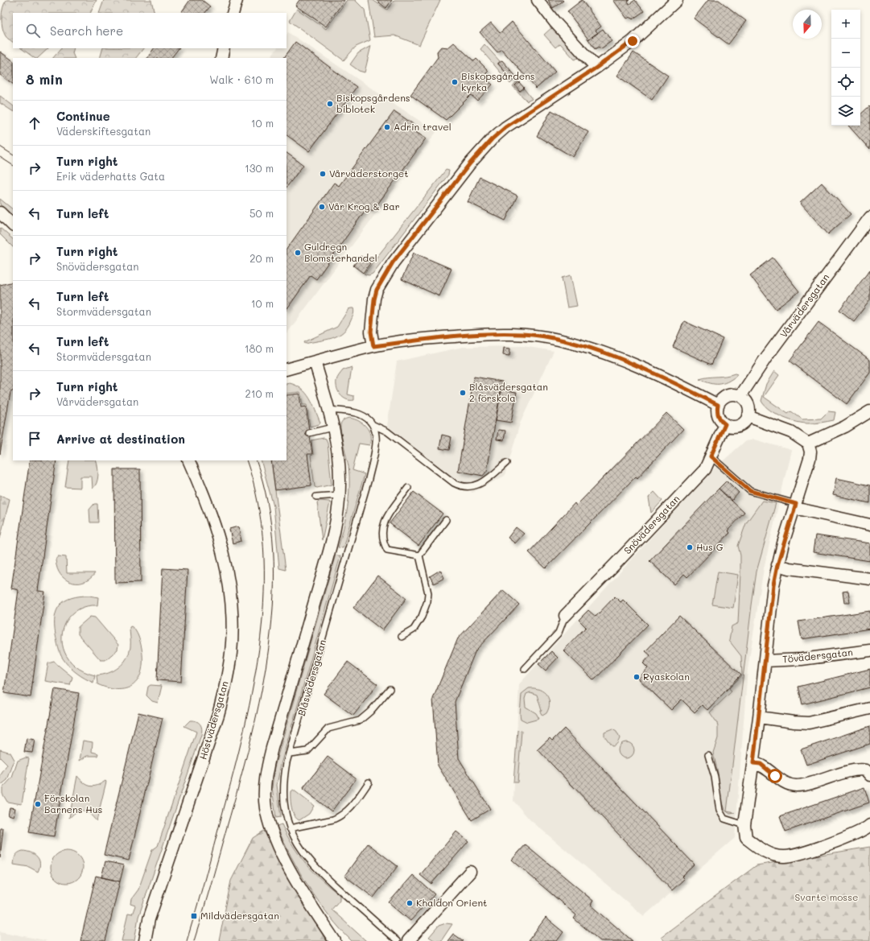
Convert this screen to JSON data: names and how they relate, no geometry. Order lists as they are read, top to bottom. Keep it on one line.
{"streets":{"street":["Vårvädersgatan","Snövädersgatan","Tövädersgatan","Blåsvädersgatan","Höstvädersgatan"]},"crossings":[["Vårvädersgatan","Snövädersgatan"]],"parks":["Svarte mosse"],"places":{"other":["Biskopsgårdens kyrka","Biskopsgårdens biblotek","Adrin travel","Vårväderstorget","Vår Krog & Bar","Guldregn Blomsterhandel","Blåsvädersgatan 2 förskola","Hus G","Ryaskolan","Förskolan Barnens Hus","Khaldon Orient"],"transit":["Mildvädersgatan"]},"north":"bottom","page":{"map_buttons":["+","−"],"search":"Search here","heading":["8 min","Walk · 610 m"],"list":[["Continue","Väderskiftesgatan","10 m"],["Turn right","Erik väderhatts Gata","130 m"],["Turn left","50 m"],["Turn right","Snövädersgatan","20 m"],["Turn left","Stormvädersgatan","10 m"],["Turn left","Stormvädersgatan","180 m"],["Turn right","Vårvädersgatan","210 m"],"Arrive at destination"]}}
